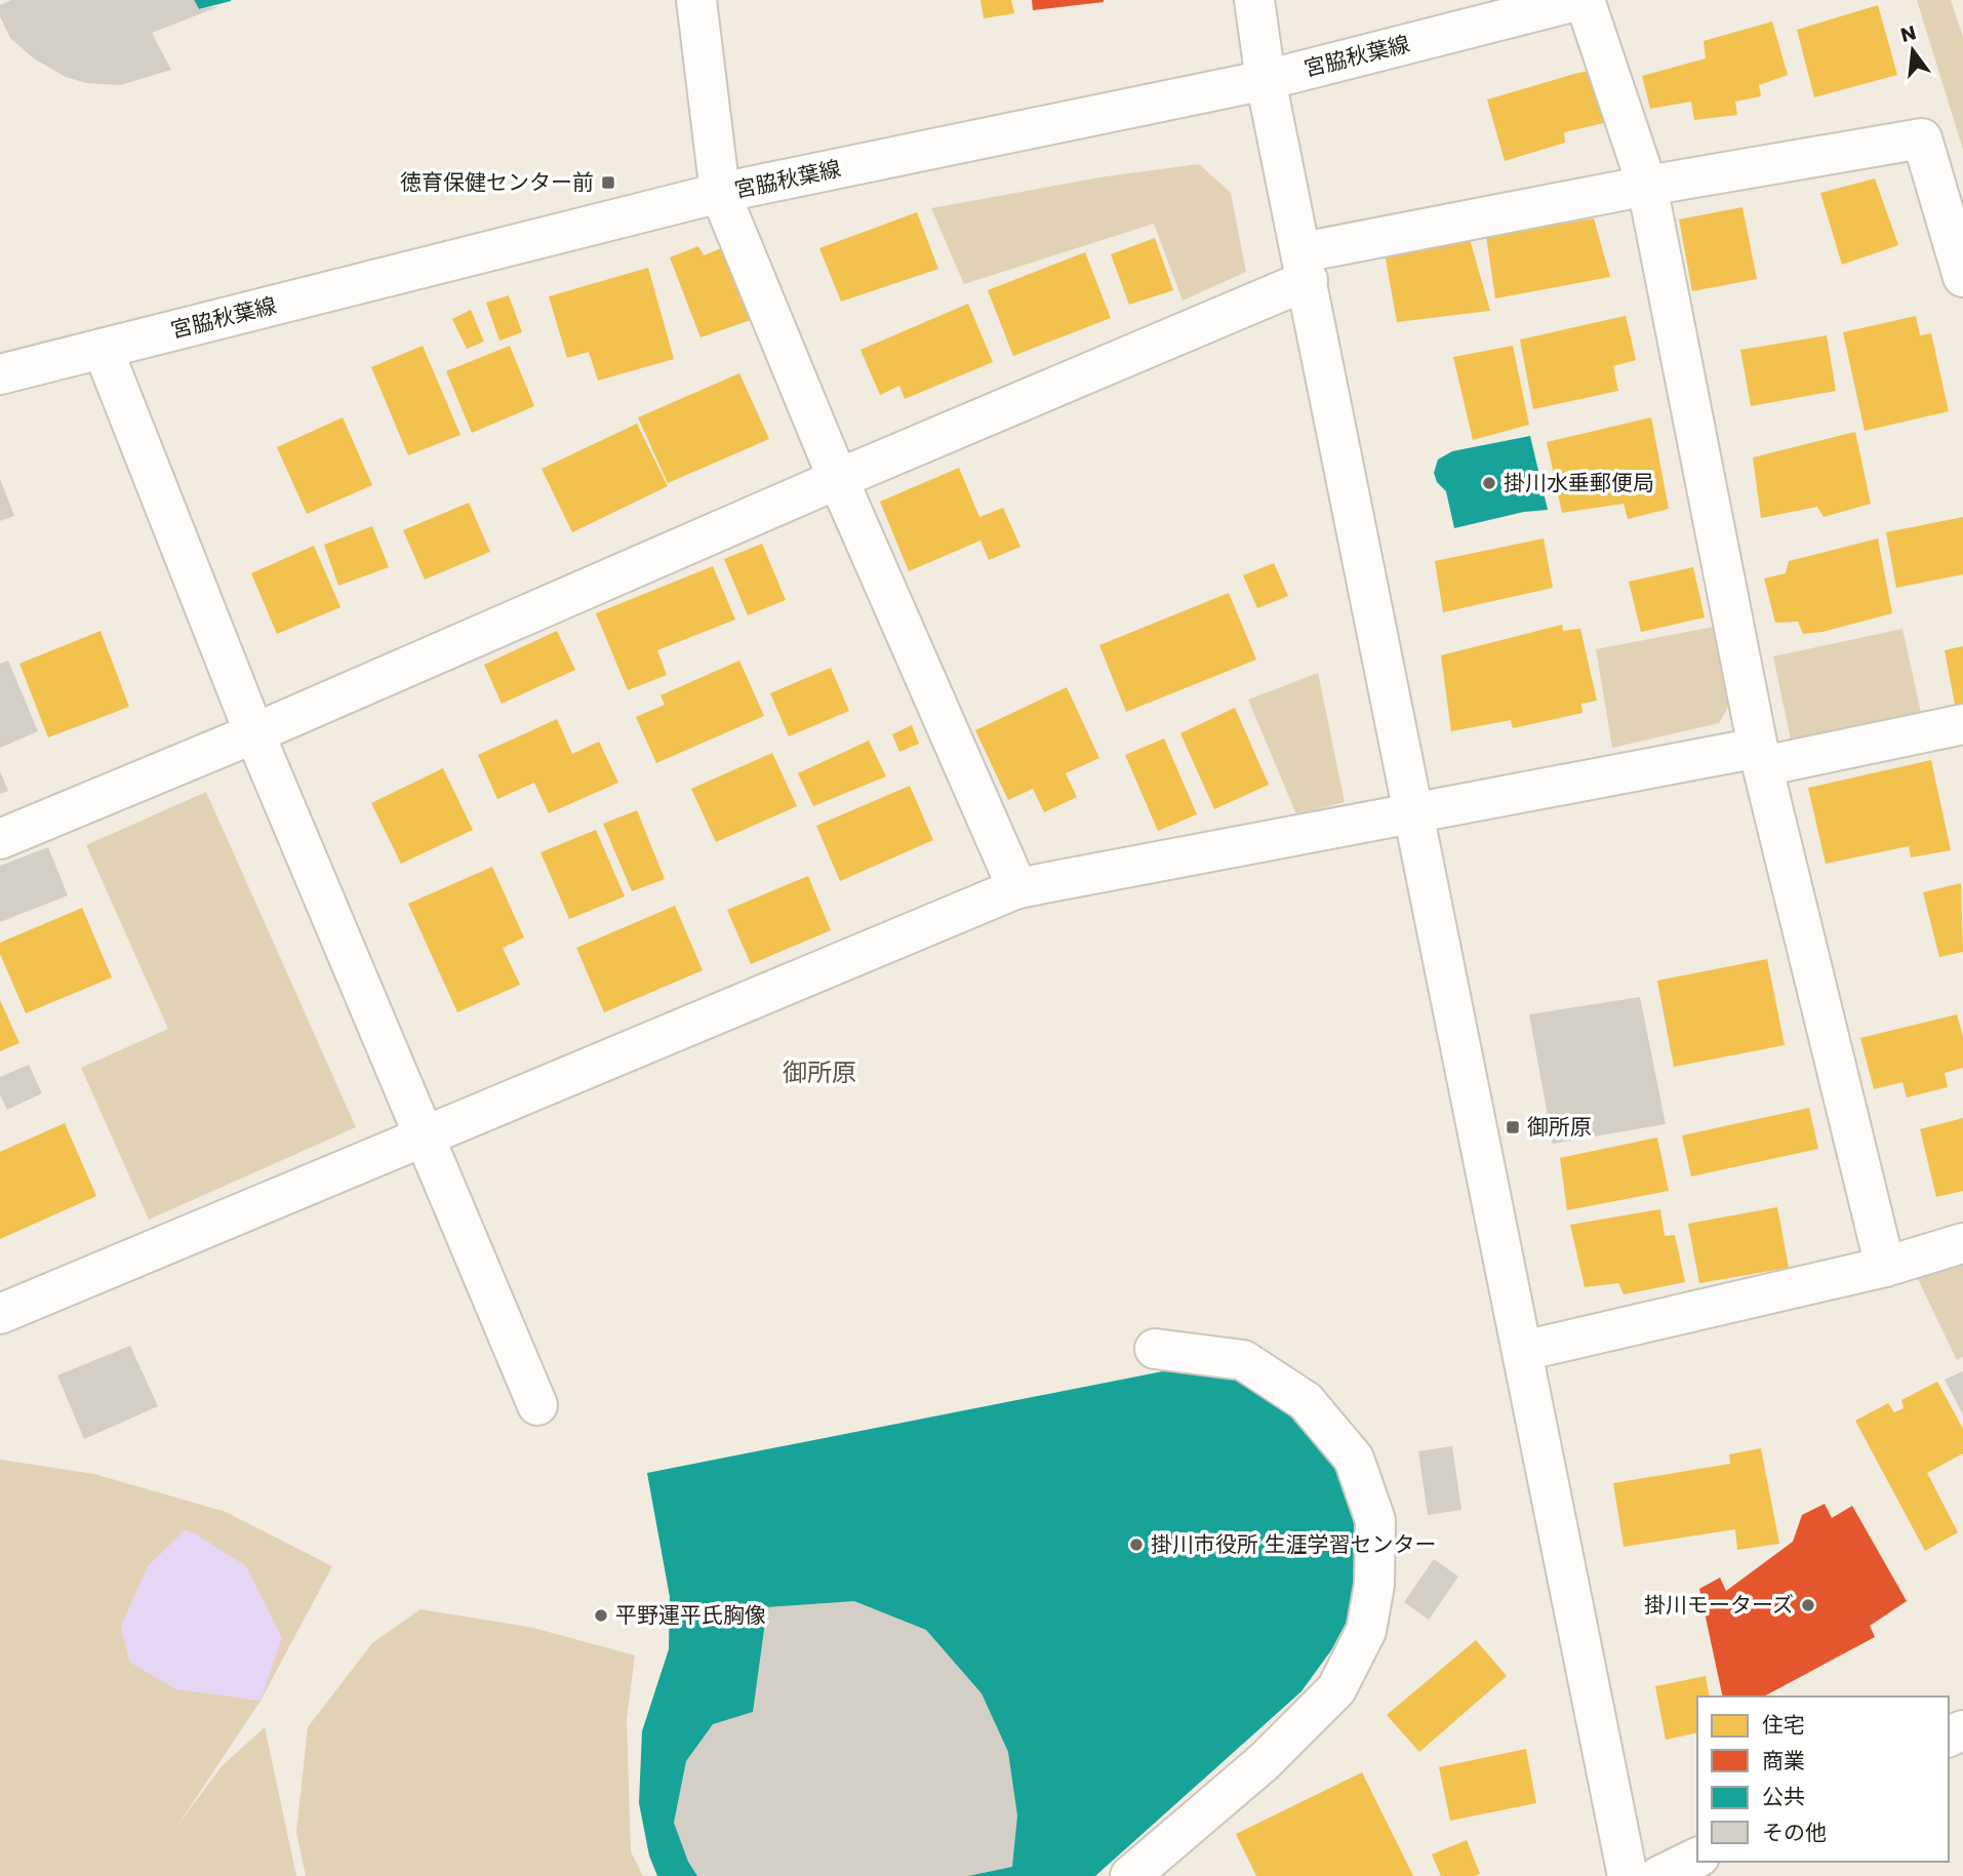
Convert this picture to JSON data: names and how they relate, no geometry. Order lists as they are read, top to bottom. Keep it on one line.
{"streets":{"street":["宮脇秋葉線"]},"districts":["御所原"],"places":{"transit":["徳育保健センター前","御所原"],"other":["掛川水垂郵便局","掛川市役所 生涯学習センター","掛川モーターズ","平野運平氏胸像"]},"legend":["住宅","商業","公共","その他"],"north":"top"}
